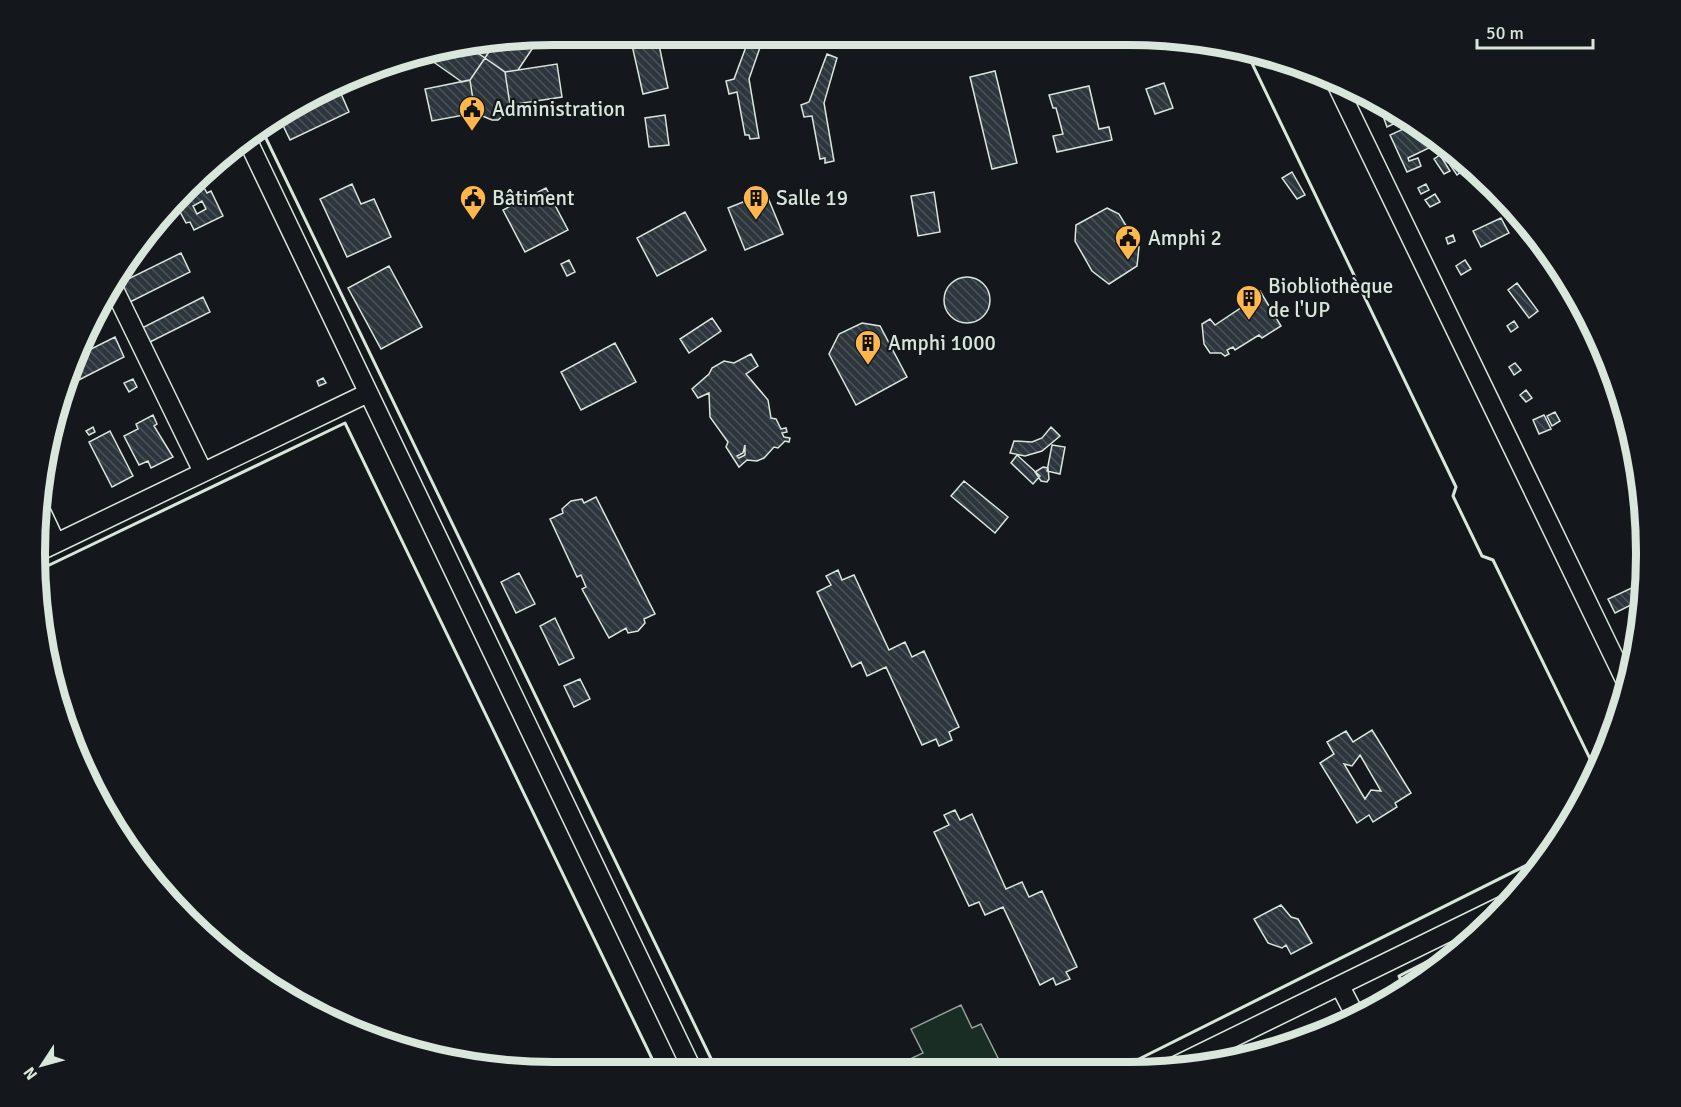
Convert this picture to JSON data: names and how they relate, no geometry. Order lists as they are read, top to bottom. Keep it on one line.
{"places":{"public building":["Administration","Bâtiment","Amphi 2"],"building":["Salle 19","Biobliothèque de l'UP","Amphi 1000"]},"scale_bar":"50 m","north":"bottom left"}
